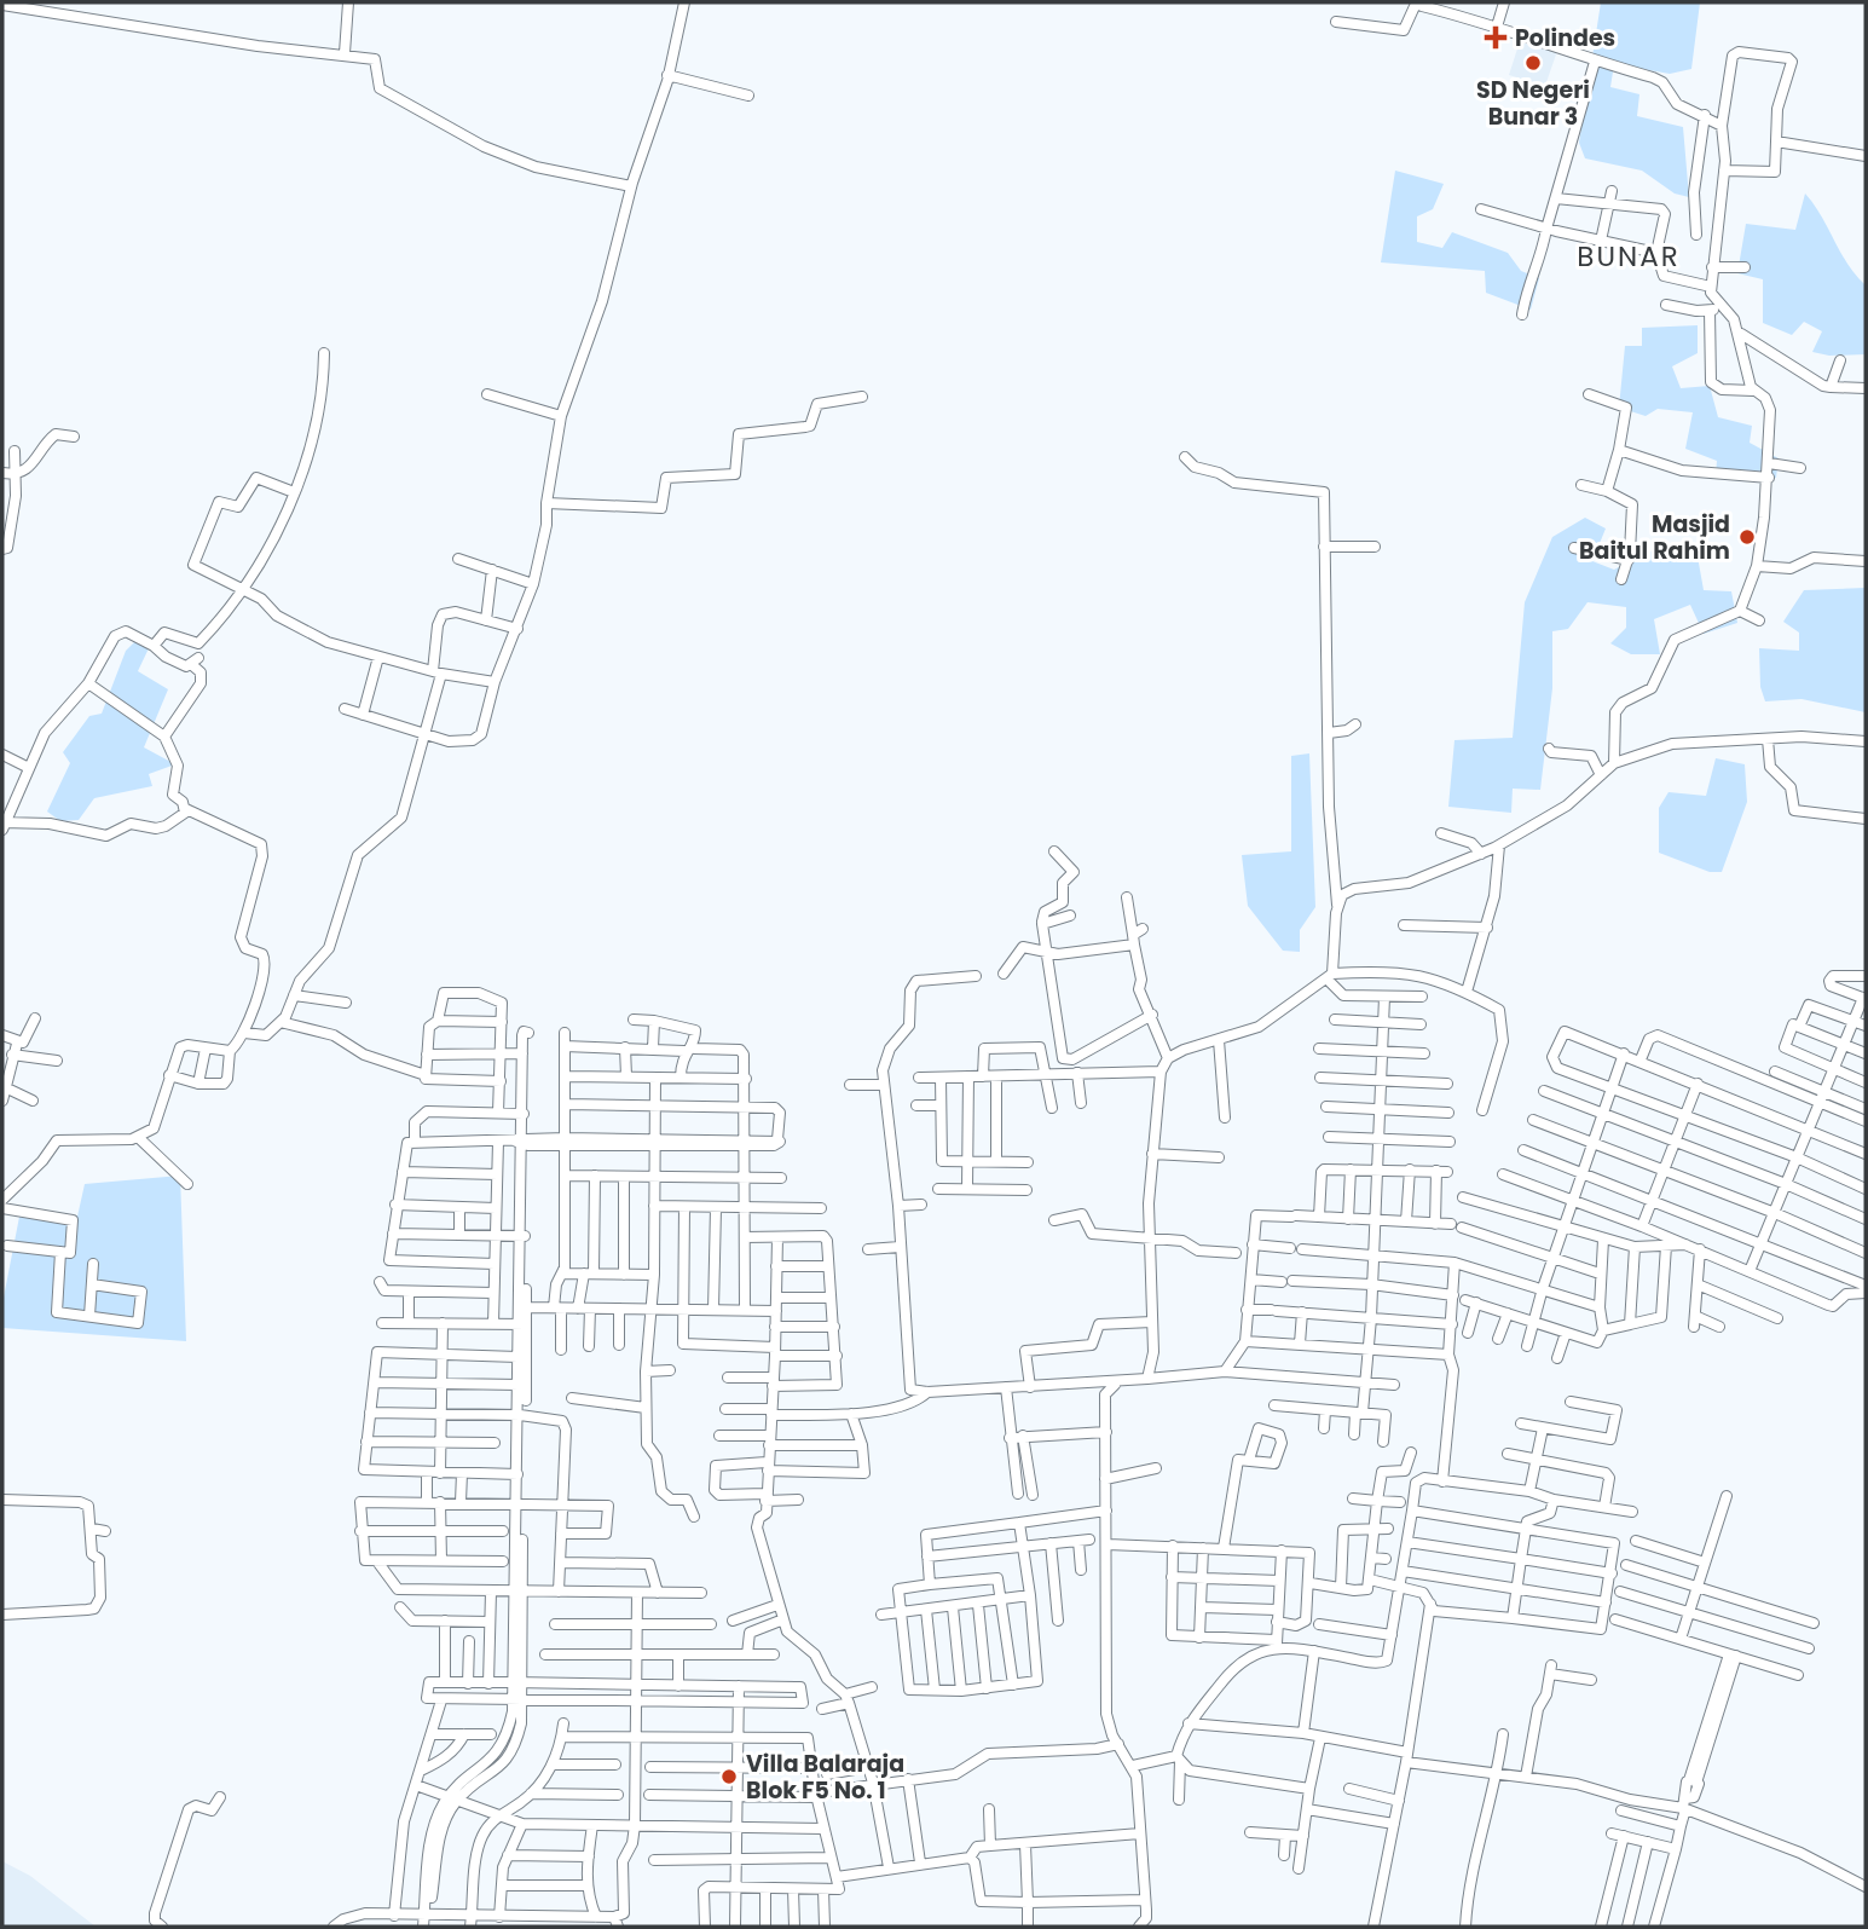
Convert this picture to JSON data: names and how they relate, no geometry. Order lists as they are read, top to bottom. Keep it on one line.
{"districts":["BUNAR"],"places":{"health":["Polindes"],"other":["SD Negeri Bunar 3","Masjid Baitul Rahim","Villa Balaraja Blok F5 No. 1"]}}
